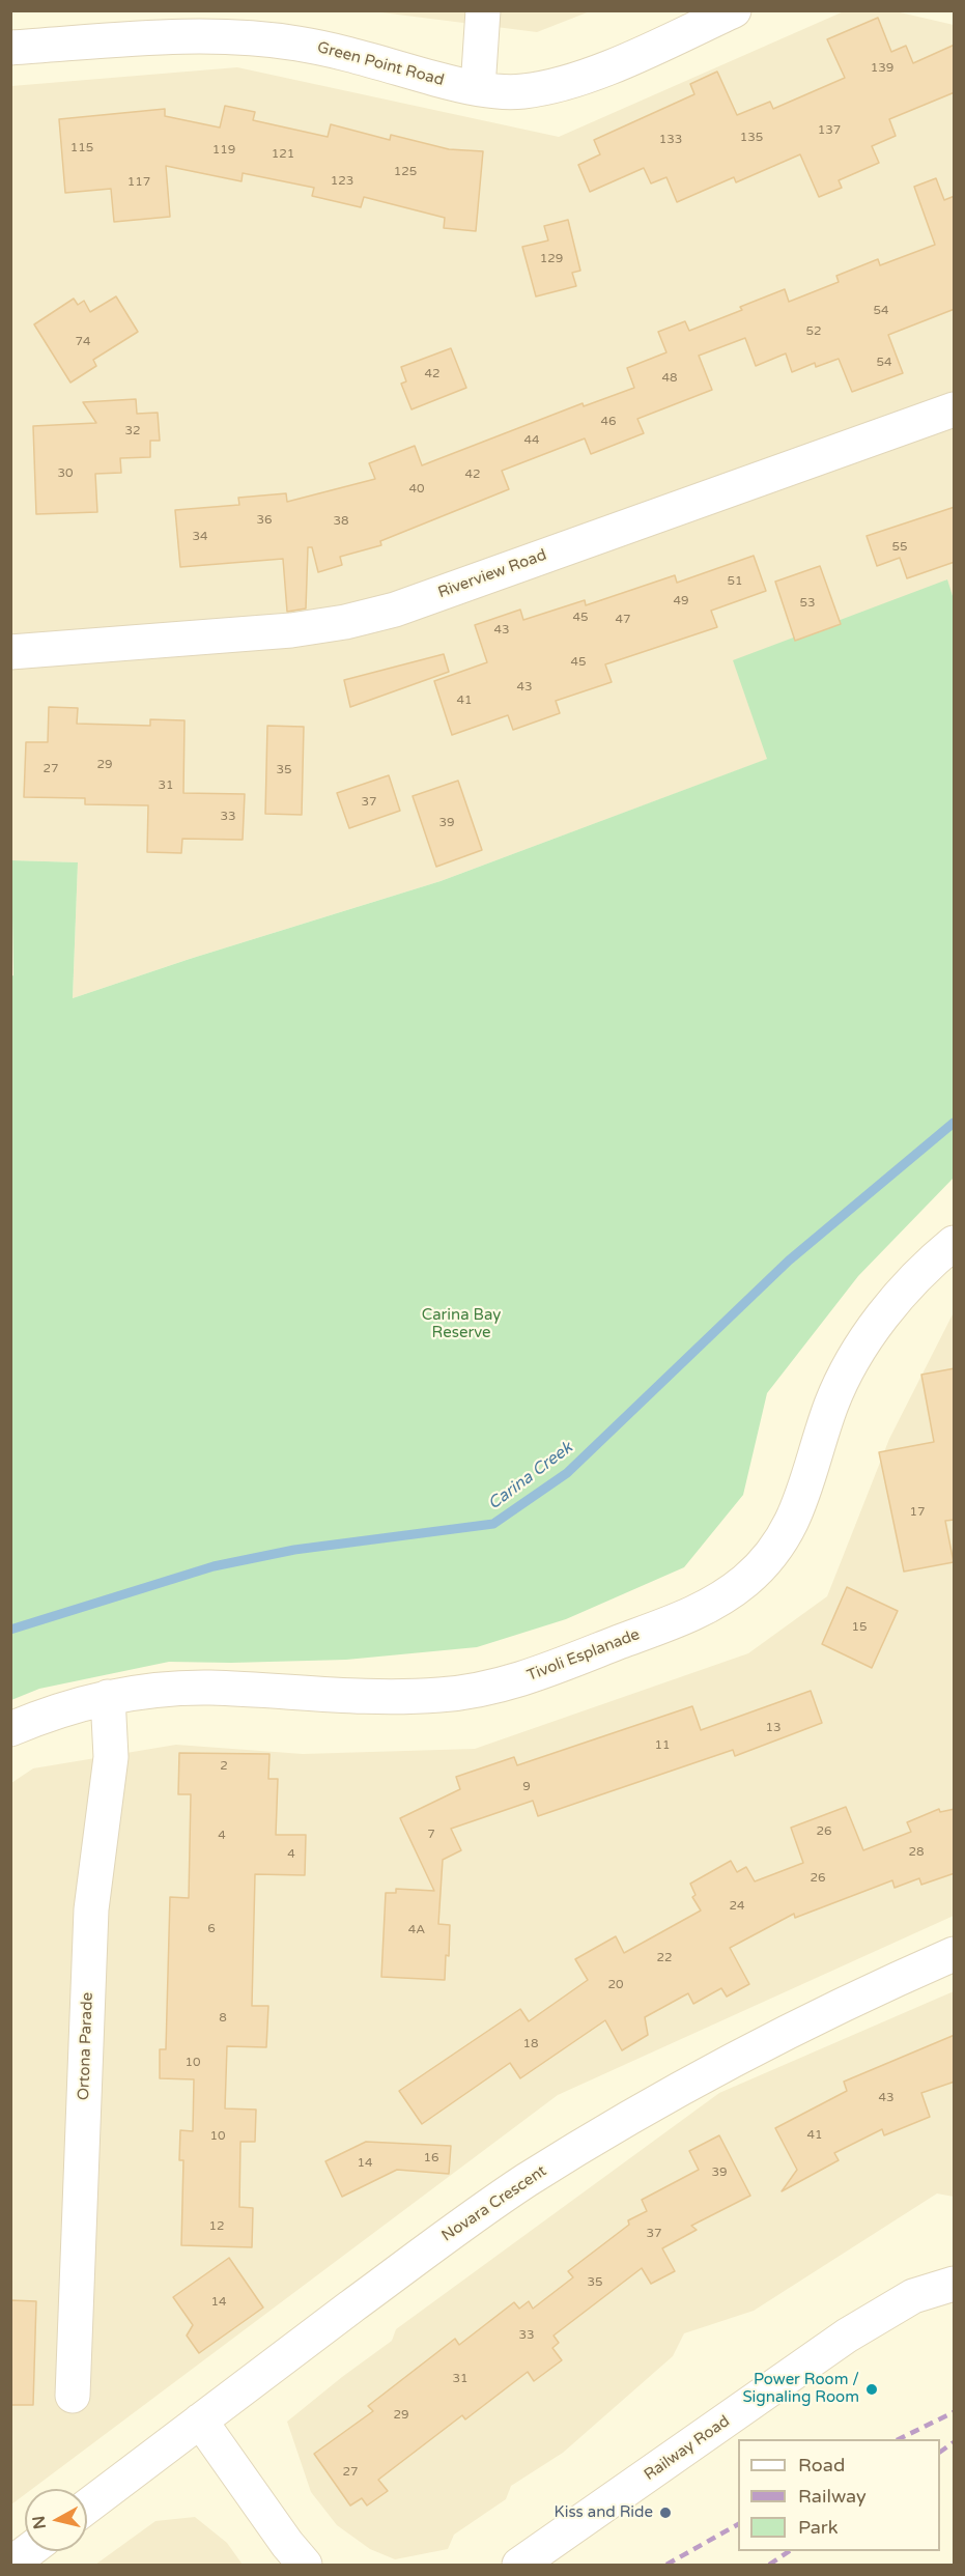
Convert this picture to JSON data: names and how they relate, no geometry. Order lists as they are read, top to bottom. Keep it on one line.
{"streets":{"street":["Green Point Road","Riverview Road","Tivoli Esplanade","Ortona Parade","Novara Crescent","Railway Road"]},"crossings":[["Tivoli Esplanade","Ortona Parade"]],"water":["Carina Creek"],"parks":["Carina Bay Reserve"],"places":["Power Room / Signaling Room","Kiss and Ride"],"house_numbers":["139","137","135","133","115","119","121","125","123","117","129","54","52","74","54","42","48","46","32","44","30","42","40","36","38","34","55","51","49","53","45","47","43","45","43","41","29","27","35","31","37","33","39","17","15","13","11","2","9","26","7","4","28","4","26","24","6","4A","22","20","8","18","10","43","41","10","16","14","39","12","37","35","14","33","31","29","27"],"legend":["Road","Railway","Park"],"north":"left"}
